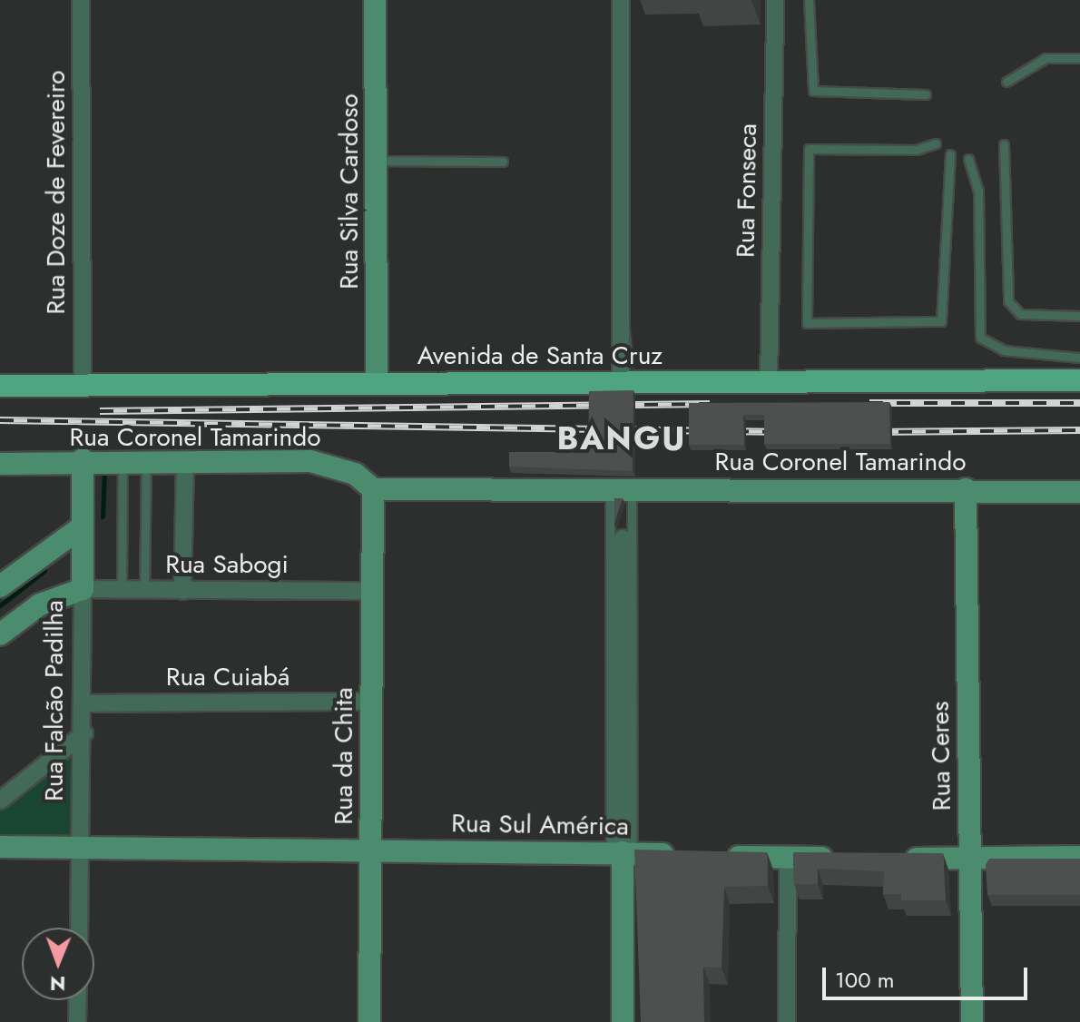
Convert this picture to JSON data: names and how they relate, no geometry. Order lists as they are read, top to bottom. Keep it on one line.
{"streets":{"main road":["Rua Silva Cardoso","Avenida de Santa Cruz","Rua Coronel Tamarindo","Rua Falcão Padilha","Rua da Chita","Rua Ceres","Rua Sul América"],"street":["Rua Fonseca","Rua Doze de Fevereiro","Rua Sabogi","Rua Cuiabá"]},"crossings":[["Rua Fonseca","Avenida de Santa Cruz"],["Rua Silva Cardoso","Avenida de Santa Cruz"],["Rua Doze de Fevereiro","Avenida de Santa Cruz"],["Rua Coronel Tamarindo","Rua Falcão Padilha"],["Rua Coronel Tamarindo","Rua da Chita"],["Rua Coronel Tamarindo","Rua Ceres"],["Rua Sabogi","Rua Falcão Padilha"],["Rua Sabogi","Rua da Chita"],["Rua Cuiabá","Rua Falcão Padilha"],["Rua Cuiabá","Rua da Chita"],["Rua Falcão Padilha","Rua Sul América"],["Rua da Chita","Rua Sul América"]],"districts":["BANGU"],"scale_bar":"100 m","north":"bottom"}
